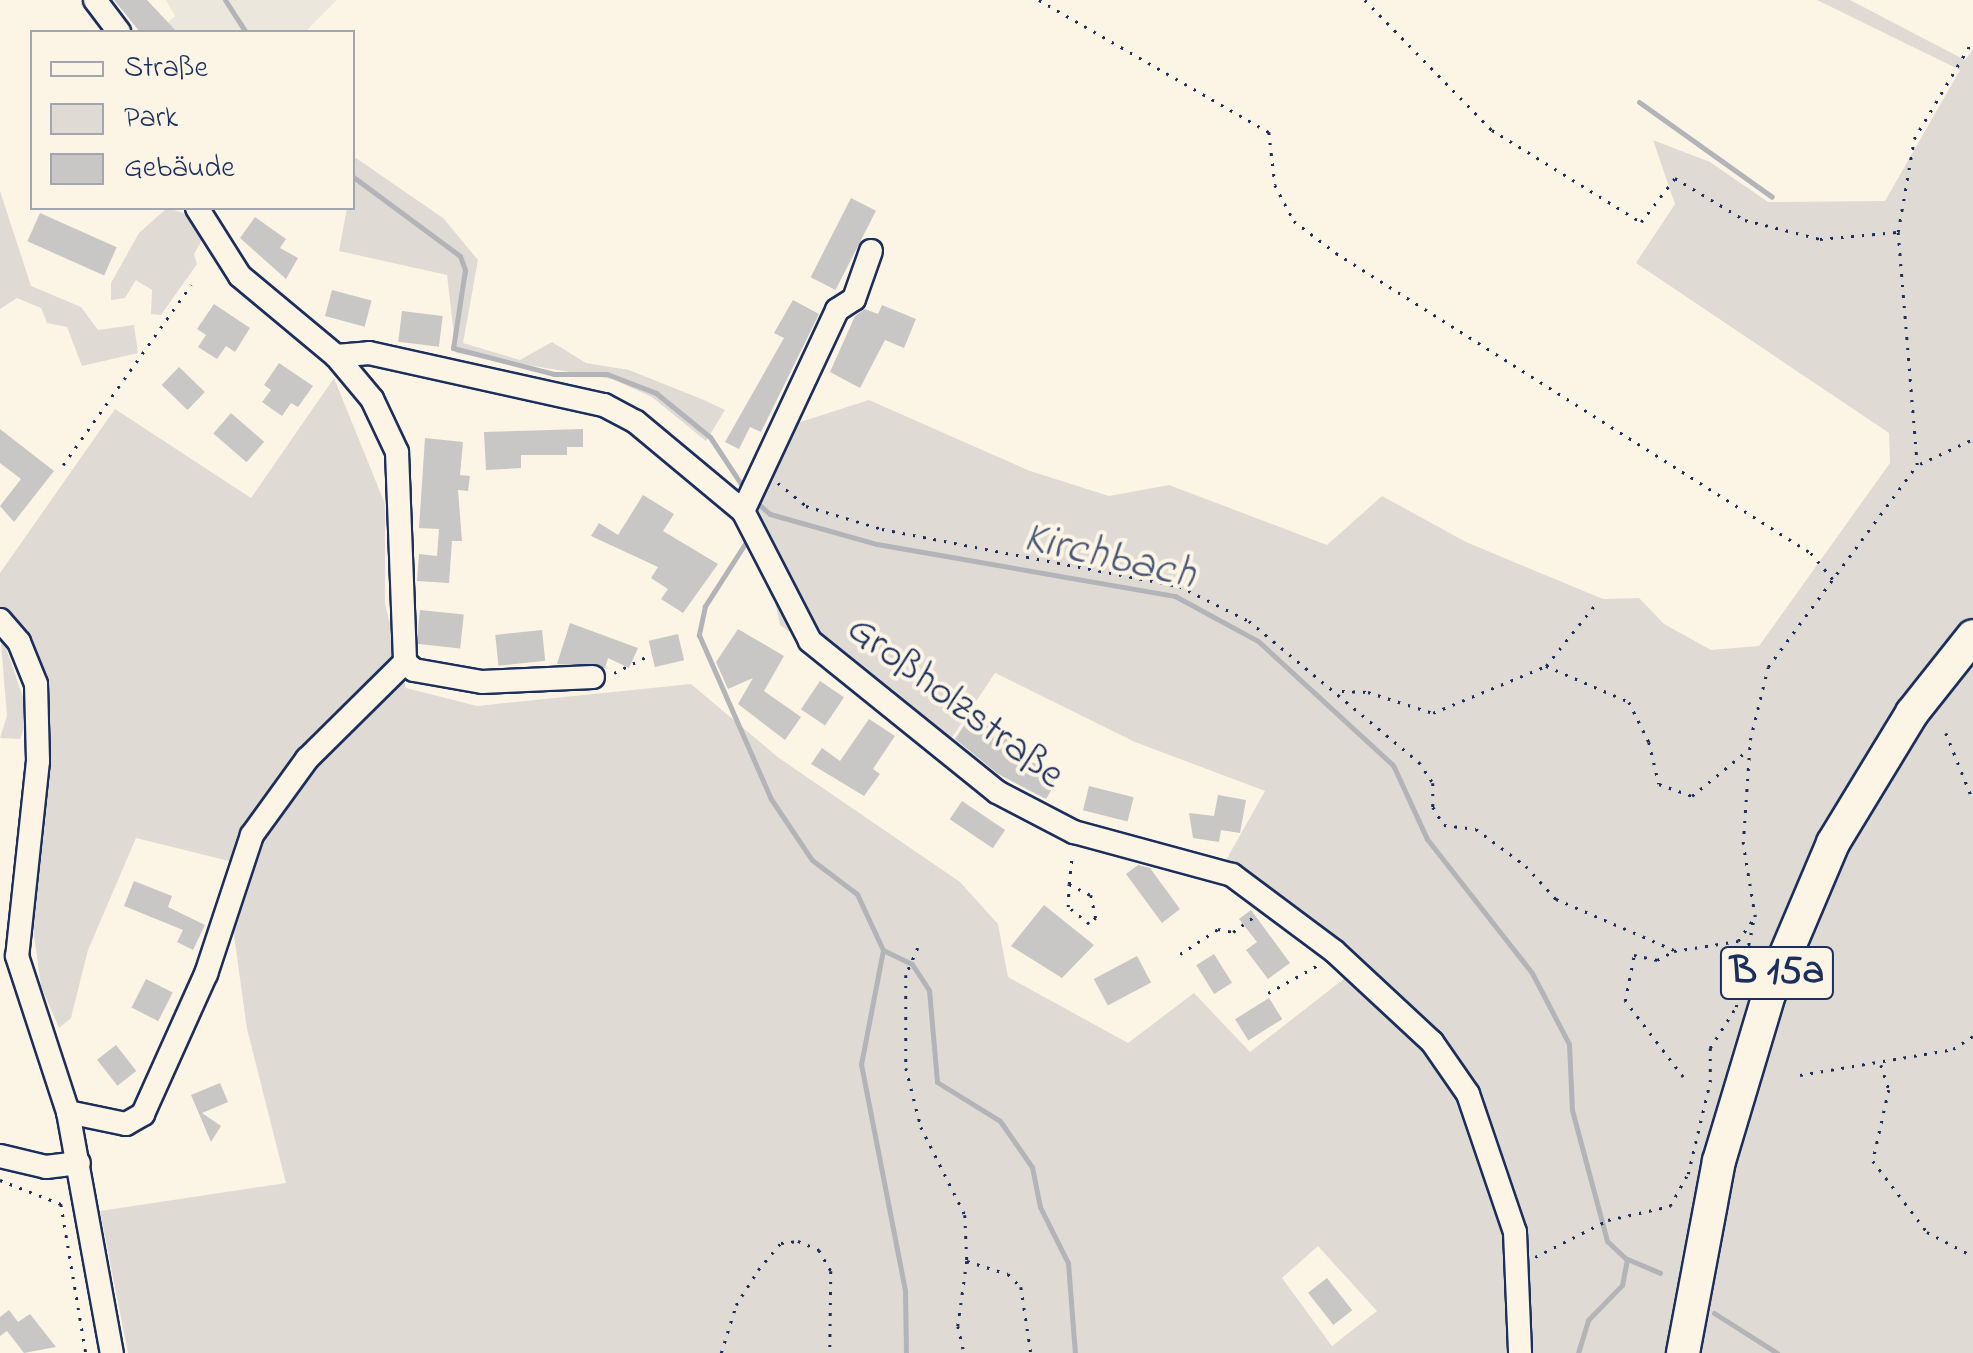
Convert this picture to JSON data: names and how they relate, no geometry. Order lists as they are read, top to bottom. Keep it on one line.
{"streets":{"highway":["B 15a"],"street":["Großholzstraße"]},"water":["Kirchbach"],"legend":["Straße","Park","Gebäude"]}
